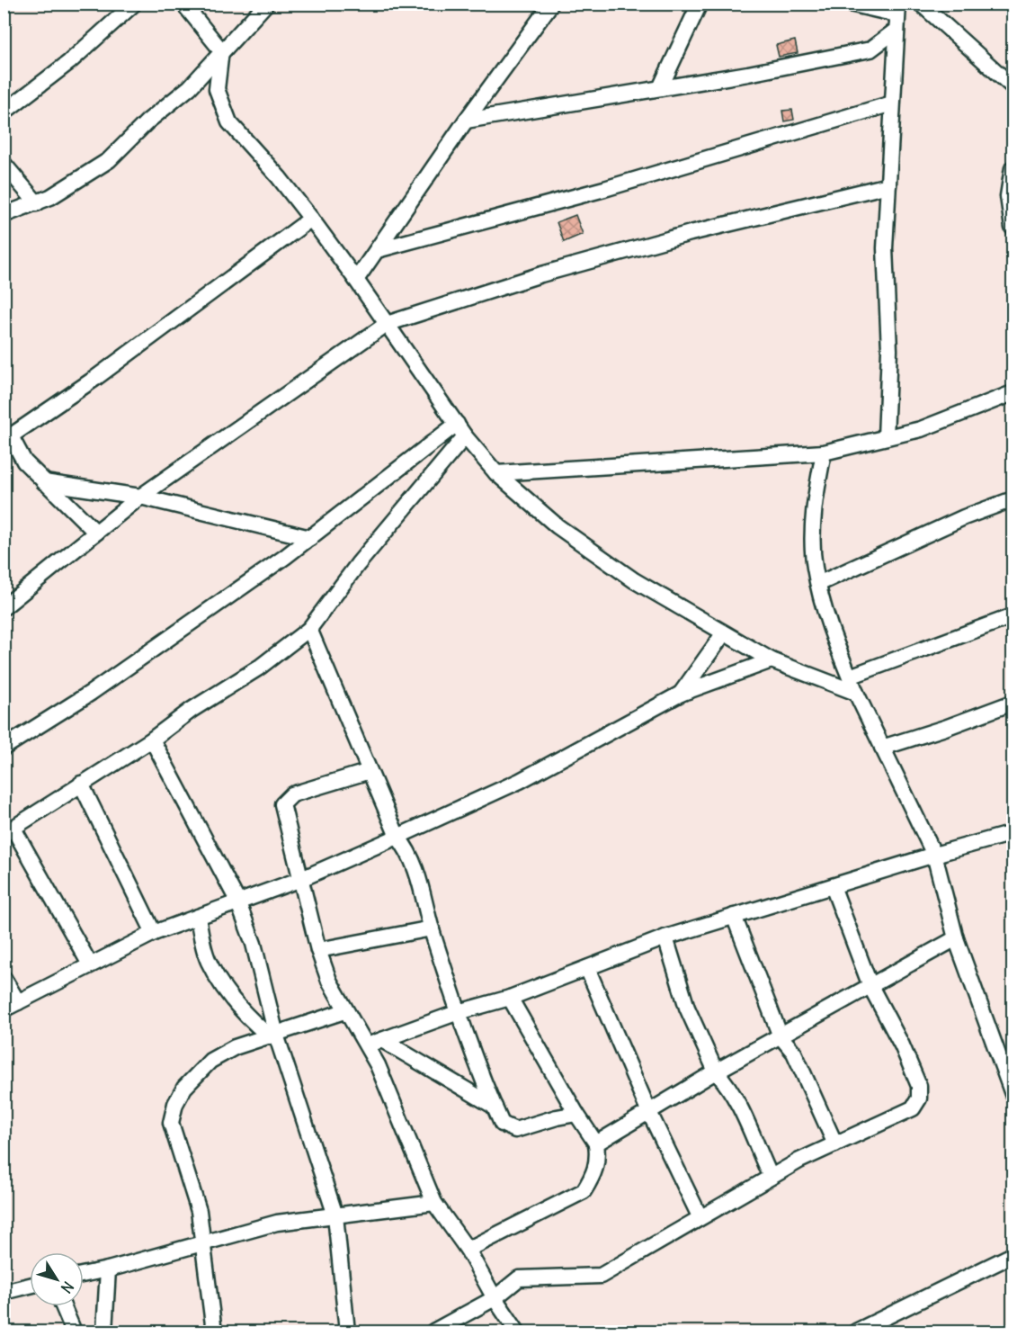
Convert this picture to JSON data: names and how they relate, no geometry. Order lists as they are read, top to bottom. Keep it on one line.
{"north":"bottom right"}
